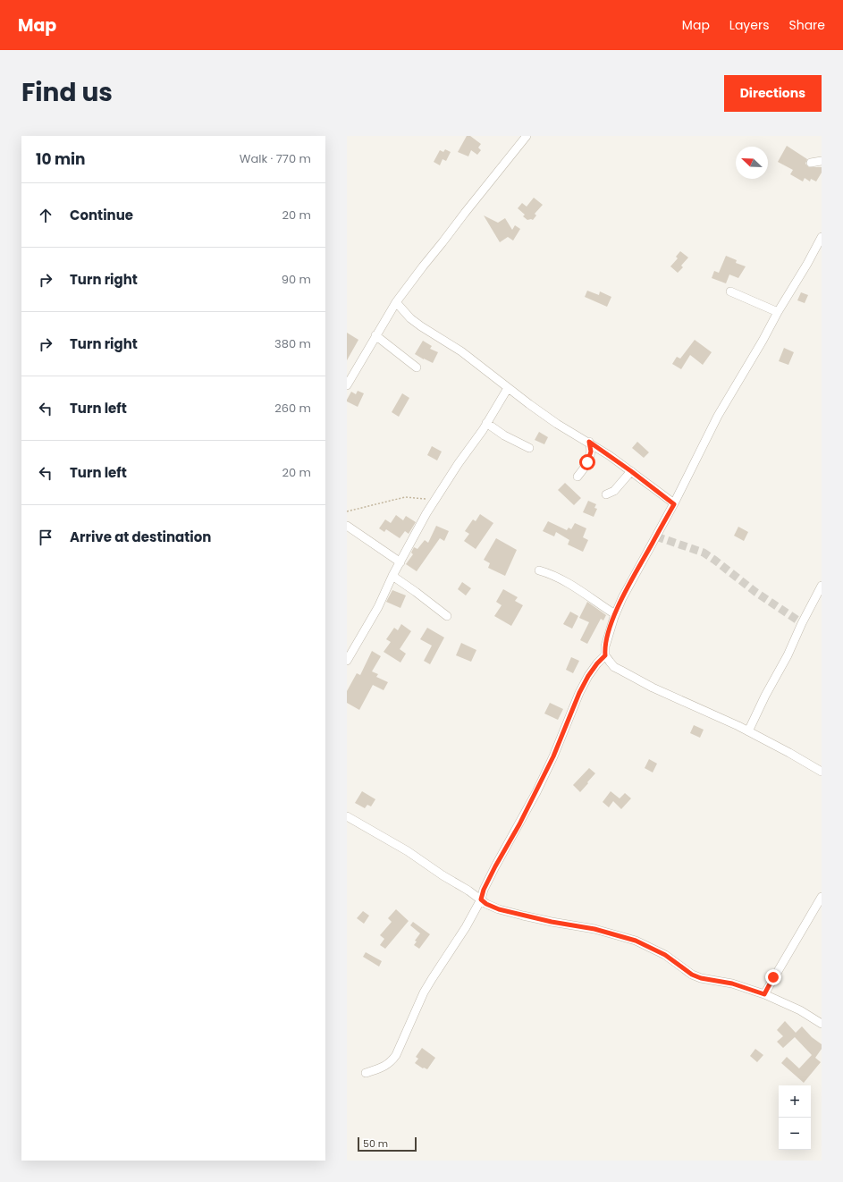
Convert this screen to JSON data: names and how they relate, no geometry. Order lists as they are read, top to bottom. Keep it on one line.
{"scale_bar":"50 m","north":"top left","page":{"header":"Map","nav":["Map","Layers","Share"],"title":"Find us","buttons":"Directions","heading":["10 min","Walk · 770 m"],"list":[["Continue","20 m"],["Turn right","90 m"],["Turn right","380 m"],["Turn left","260 m"],["Turn left","20 m"],"Arrive at destination"],"map_buttons":["+","−"],"scale":"50 m"}}
